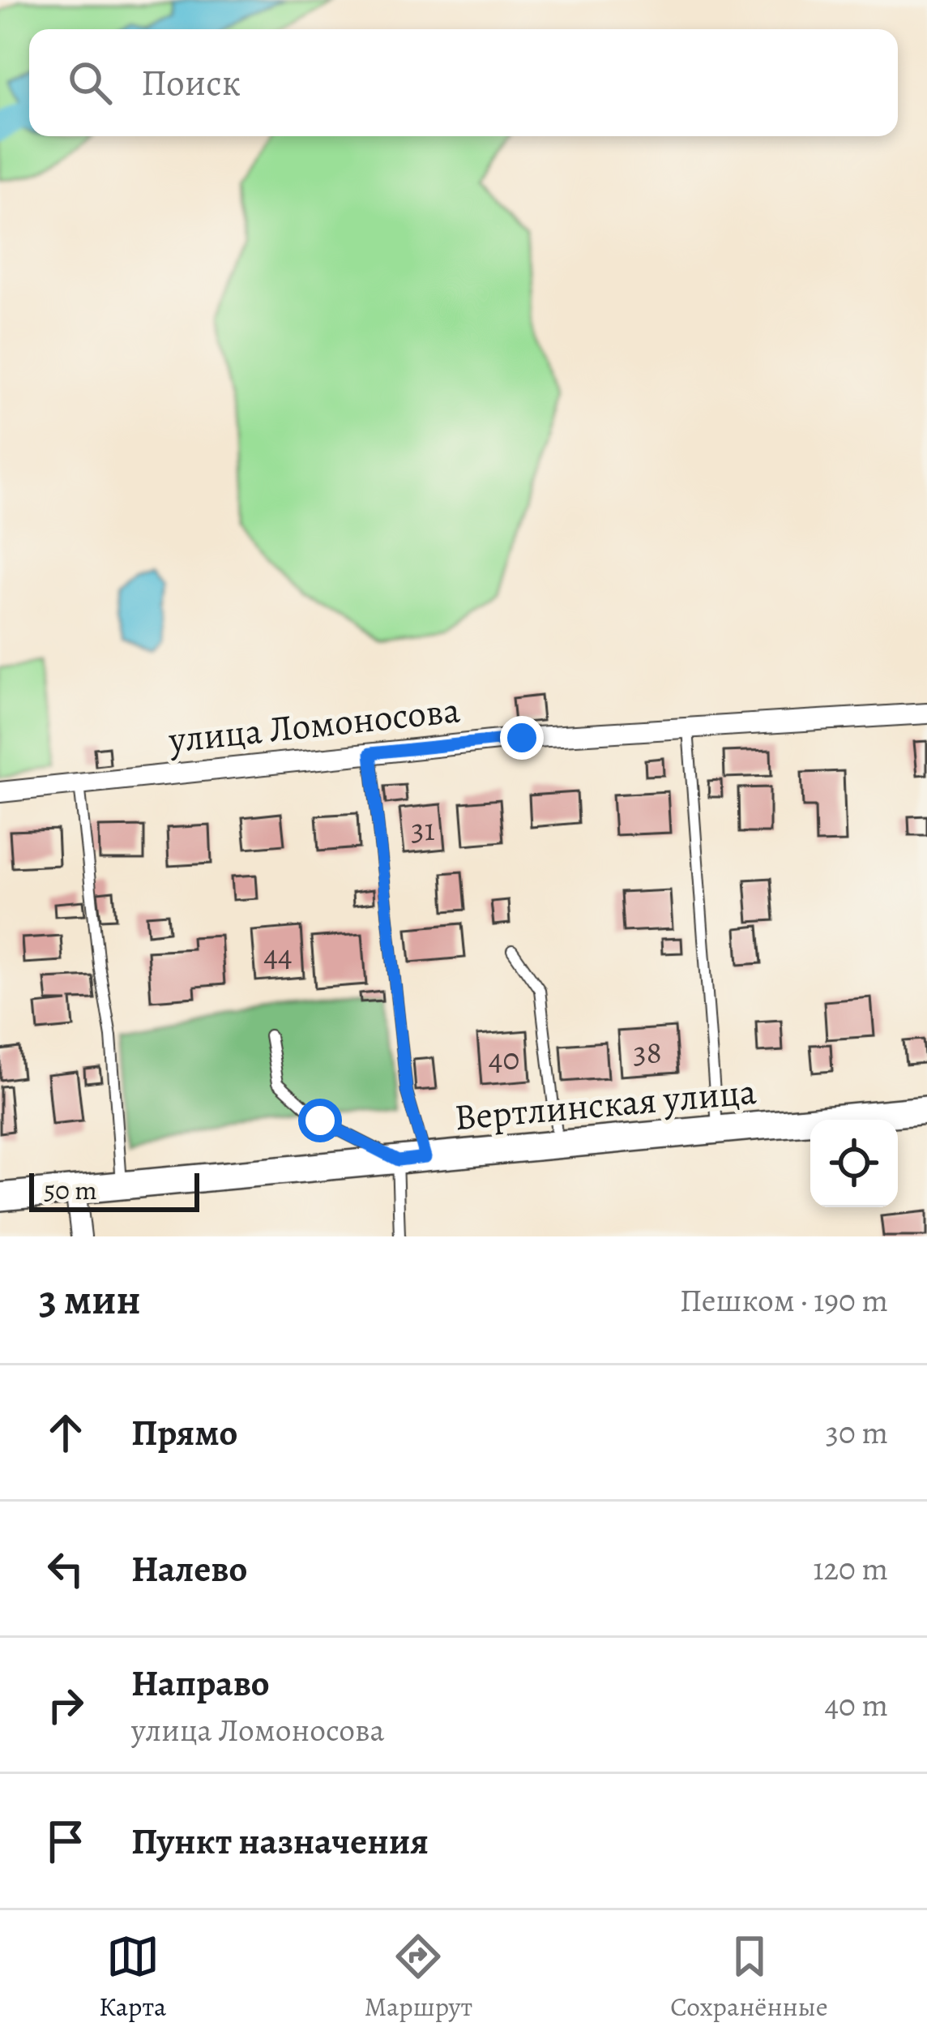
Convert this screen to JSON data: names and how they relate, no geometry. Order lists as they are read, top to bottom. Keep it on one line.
{"streets":{"main road":["Вертлинская улица"],"street":["улица Ломоносова"]},"house_numbers":["31","44","38","40"],"scale_bar":"50 m","page":{"search":"Поиск","scale":"50 m","heading":["3 мин","Пешком · 190 m"],"list":[["Прямо","30 m"],["Налево","120 m"],["Направо","улица Ломоносова","40 m"],"Пункт назначения"],"nav":["Карта","Маршрут","Сохранённые"]}}
